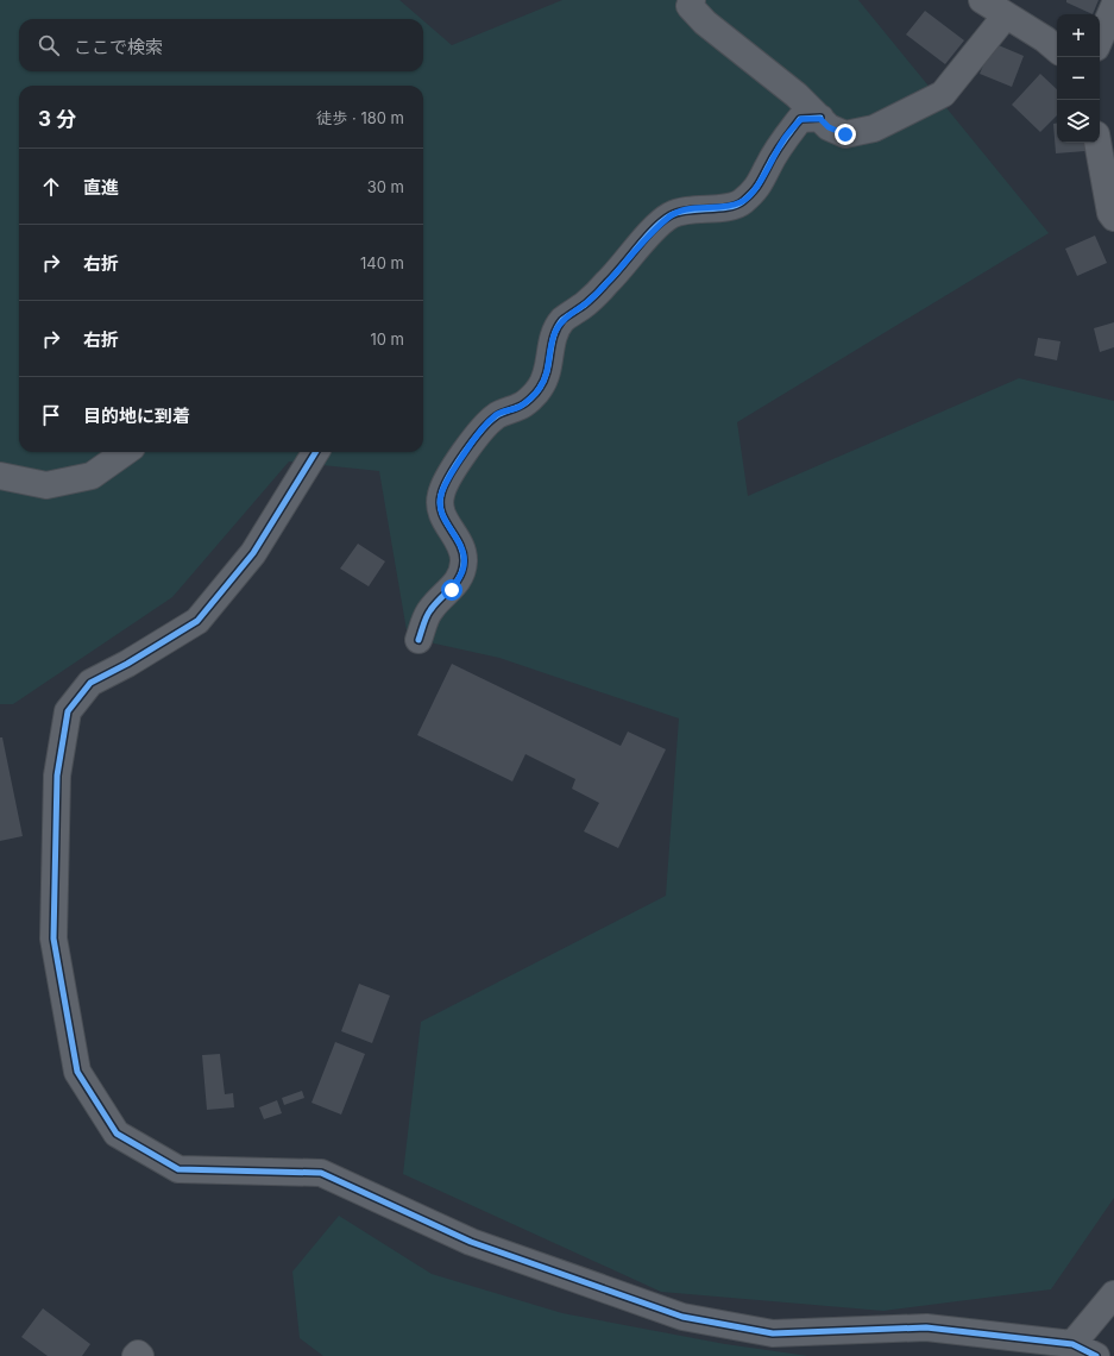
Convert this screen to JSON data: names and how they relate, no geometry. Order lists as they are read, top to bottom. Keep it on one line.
{"page":{"map_buttons":["+","−"],"search":"ここで検索","heading":["3 分","徒歩 · 180 m"],"list":[["直進","30 m"],["右折","140 m"],["右折","10 m"],"目的地に到着"]}}
